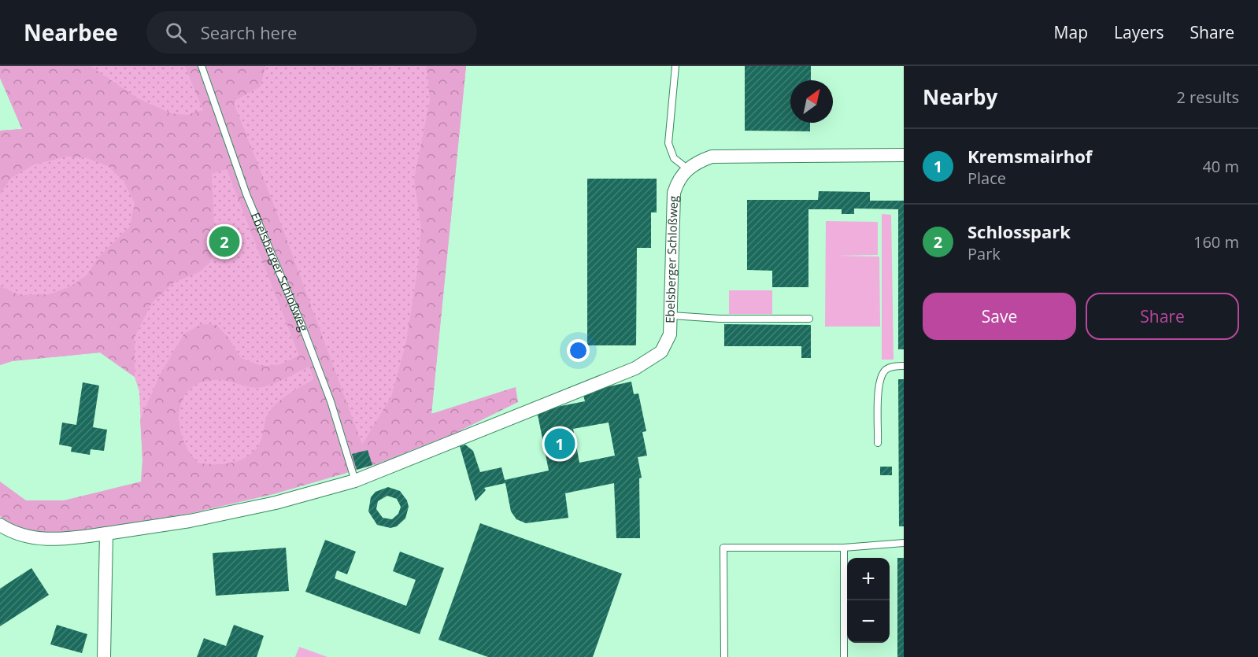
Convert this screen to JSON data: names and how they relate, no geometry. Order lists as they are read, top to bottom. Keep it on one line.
{"streets":{"street":["Ebelsberger Schloßweg"]},"north":"top right","page":{"header":"Nearbee","search":"Search here","nav":["Map","Layers","Share"],"heading":["Nearby","2 results"],"list":[{"mark":"1","name":"Kremsmairhof","note":"Place","value":"40 m"},{"mark":"2","name":"Schlosspark","note":"Park","value":"160 m"}],"pins":["2","1"],"buttons":["Save","Share"],"map_buttons":["+","−"]}}
